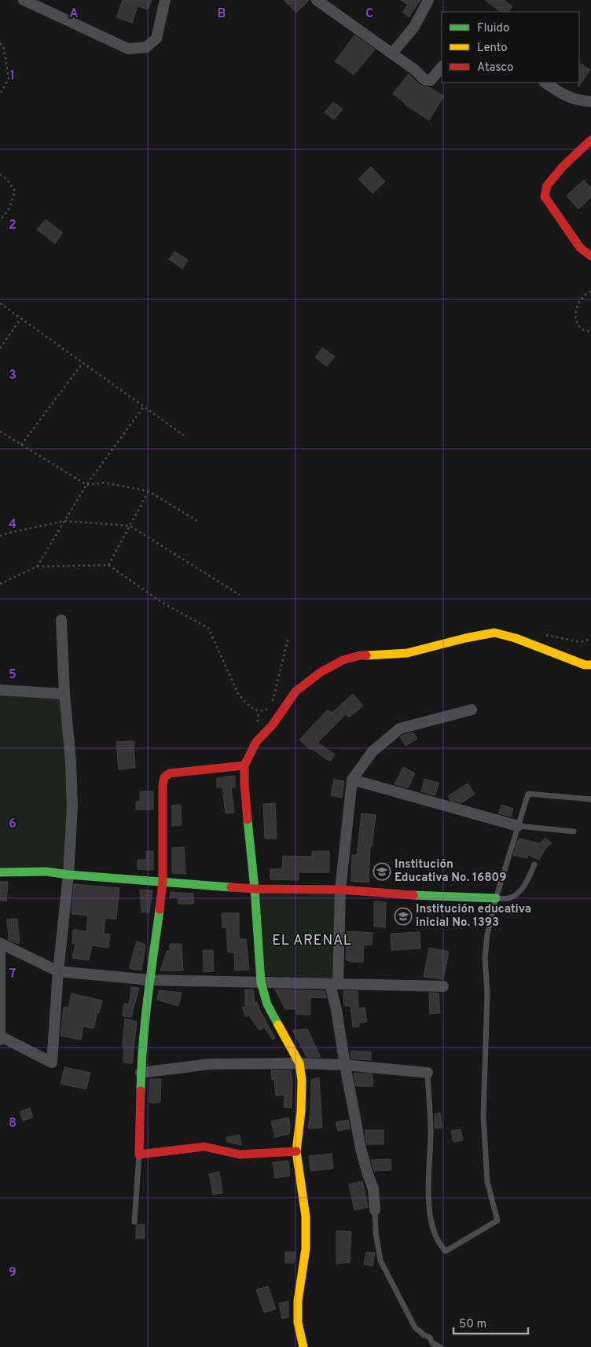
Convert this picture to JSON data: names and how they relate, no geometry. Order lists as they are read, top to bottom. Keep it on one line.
{"districts":["EL ARENAL"],"places":{"school or university":["Institución Educativa No. 16809","Institución educativa inicial No. 1393"]},"legend":["Fluido","Lento","Atasco"],"scale_bar":"50 m","grid":{"columns":["A","B","C"],"rows":["1","2","3","4","5","6","7","8","9"]}}
